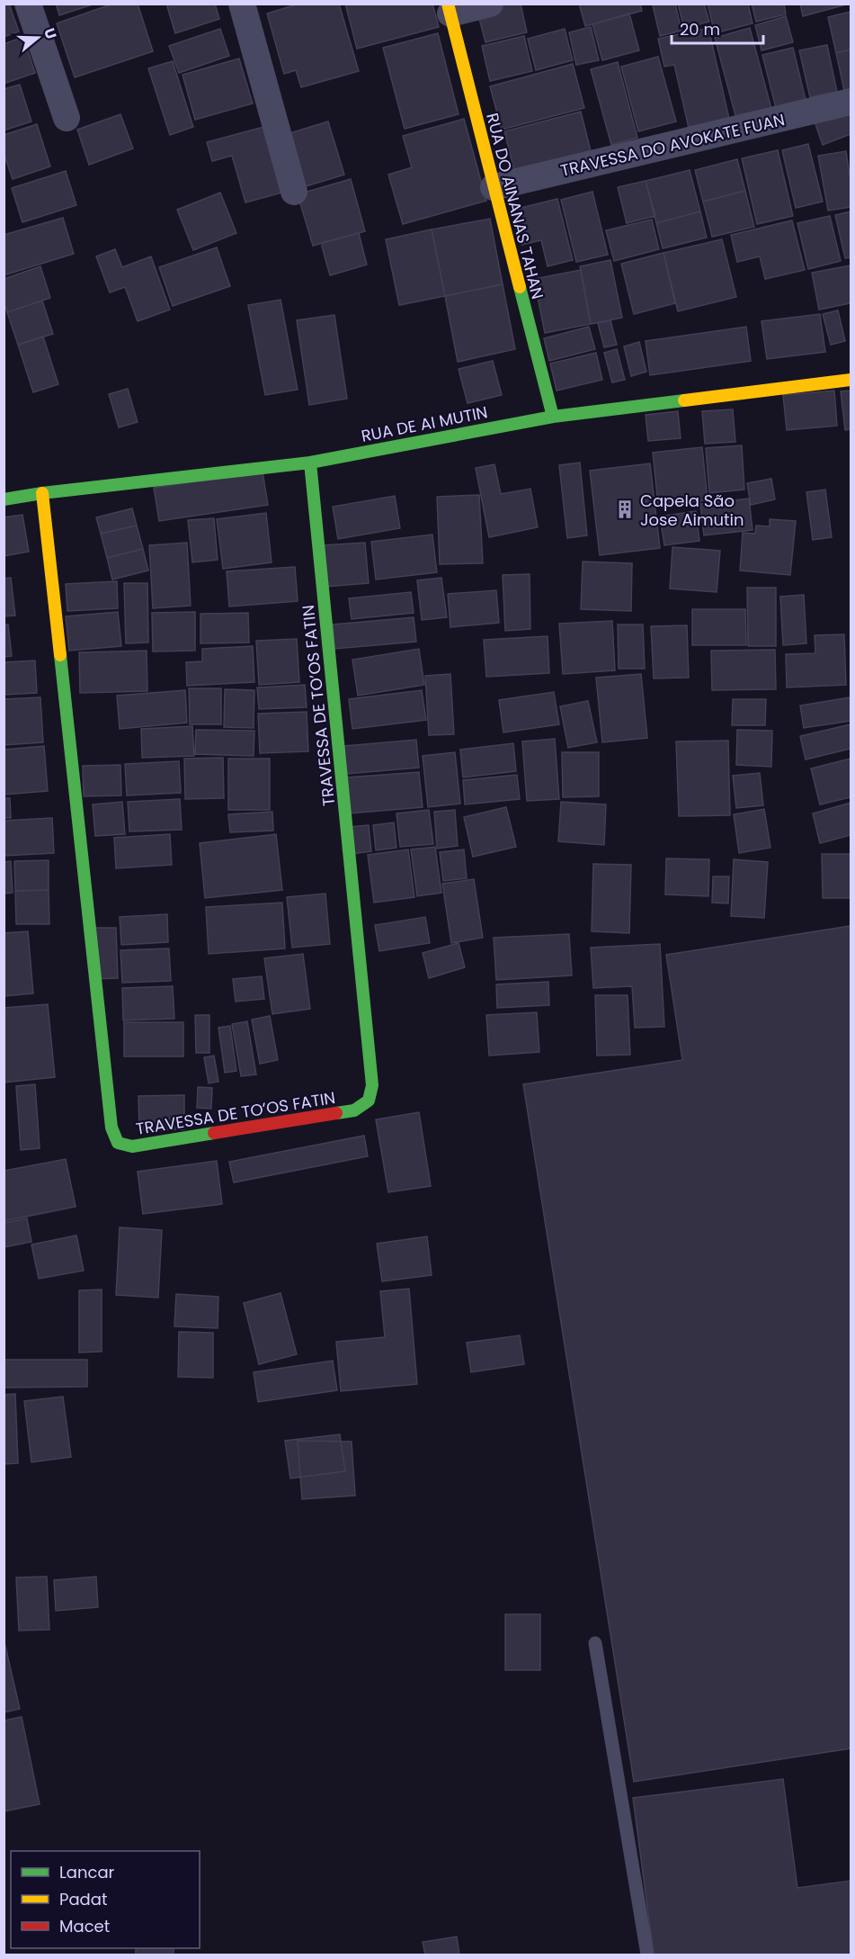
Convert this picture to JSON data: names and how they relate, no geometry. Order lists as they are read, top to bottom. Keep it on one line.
{"streets":{"street":["TRAVESSA DO AVOKATE FUAN","RUA DO AINANAS TAHAN","RUA DE AI MUTIN","TRAVESSA DE TO’OS FATIN"]},"crossings":[["TRAVESSA DO AVOKATE FUAN","RUA DO AINANAS TAHAN"],["RUA DO AINANAS TAHAN","RUA DE AI MUTIN"],["RUA DE AI MUTIN","TRAVESSA DE TO’OS FATIN"]],"places":{"building":["Capela São Jose Aimutin"]},"legend":["Lancar","Padat","Macet"],"scale_bar":"20 m","north":"right"}
